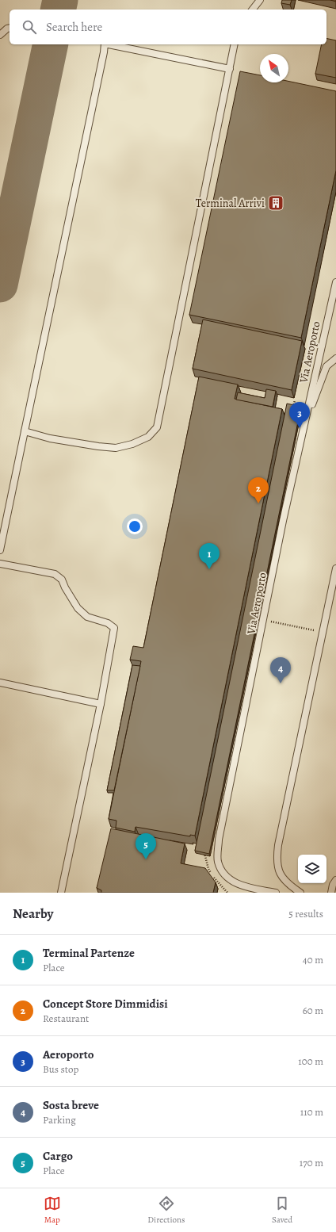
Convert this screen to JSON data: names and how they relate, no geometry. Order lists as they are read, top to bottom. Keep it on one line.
{"streets":{"lane":["Via Aeroporto"]},"places":{"building":["Terminal Arrivi"]},"north":"top left","page":{"search":"Search here","pins":["3","2","1","4","5"],"heading":["Nearby","5 results"],"list":[{"mark":"1","name":"Terminal Partenze","note":"Place","value":"40 m"},{"mark":"2","name":"Concept Store Dimmidisi","note":"Restaurant","value":"60 m"},{"mark":"3","name":"Aeroporto","note":"Bus stop","value":"100 m"},{"mark":"4","name":"Sosta breve","note":"Parking","value":"110 m"},{"mark":"5","name":"Cargo","note":"Place","value":"170 m"}],"nav":["Map","Directions","Saved"]}}
